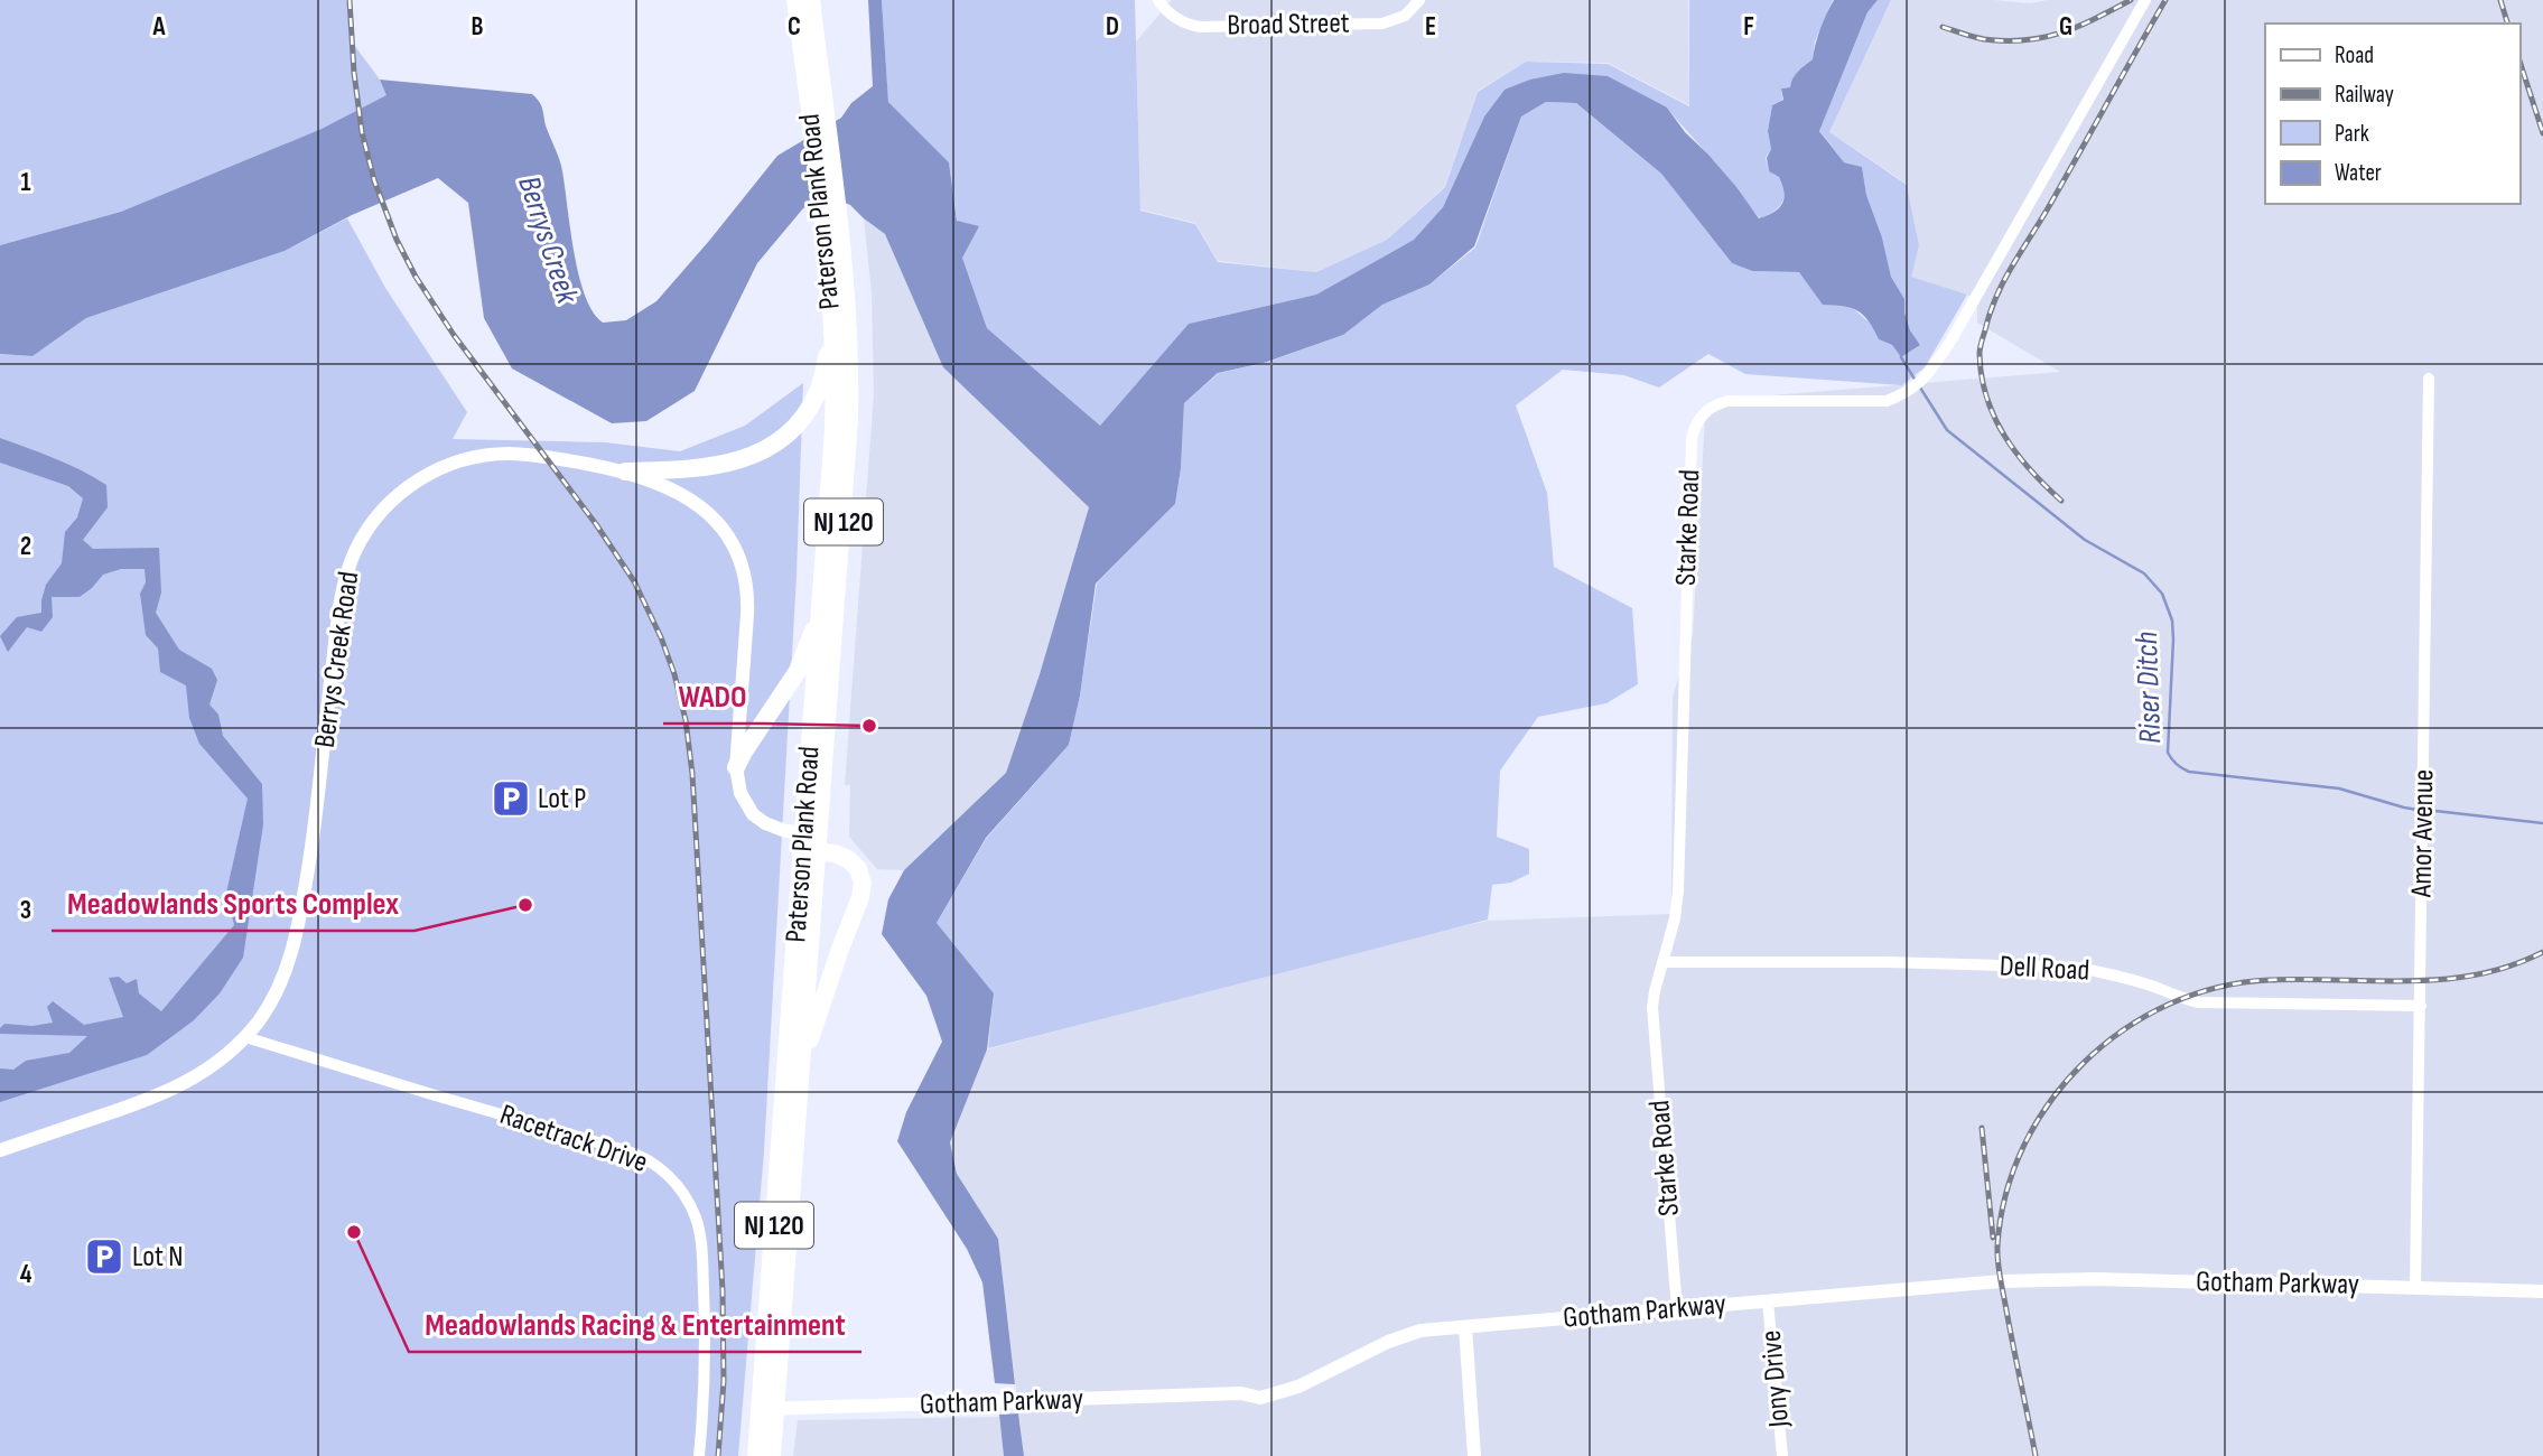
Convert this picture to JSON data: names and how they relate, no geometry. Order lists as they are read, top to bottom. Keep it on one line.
{"streets":{"main road":["Paterson Plank Road","NJ 120"],"street":["Broad Street","Starke Road","Berrys Creek Road","Amor Avenue","Dell Road","Racetrack Drive","Gotham Parkway","Jony Drive"]},"crossings":[["Paterson Plank Road","Berrys Creek Road"],["Paterson Plank Road","Gotham Parkway"],["Starke Road","Dell Road"],["Starke Road","Gotham Parkway"],["Berrys Creek Road","Racetrack Drive"],["Amor Avenue","Dell Road"],["Amor Avenue","Gotham Parkway"],["Gotham Parkway","Jony Drive"]],"water":["Berrys Creek","Riser Ditch"],"places":{"other":["WADO","Meadowlands Sports Complex","Meadowlands Racing & Entertainment"],"parking":["Lot P","Lot N"]},"legend":["Road","Railway","Park","Water"],"grid":{"columns":["A","B","C","D","E","F","G"],"rows":["1","2","3","4"]}}
